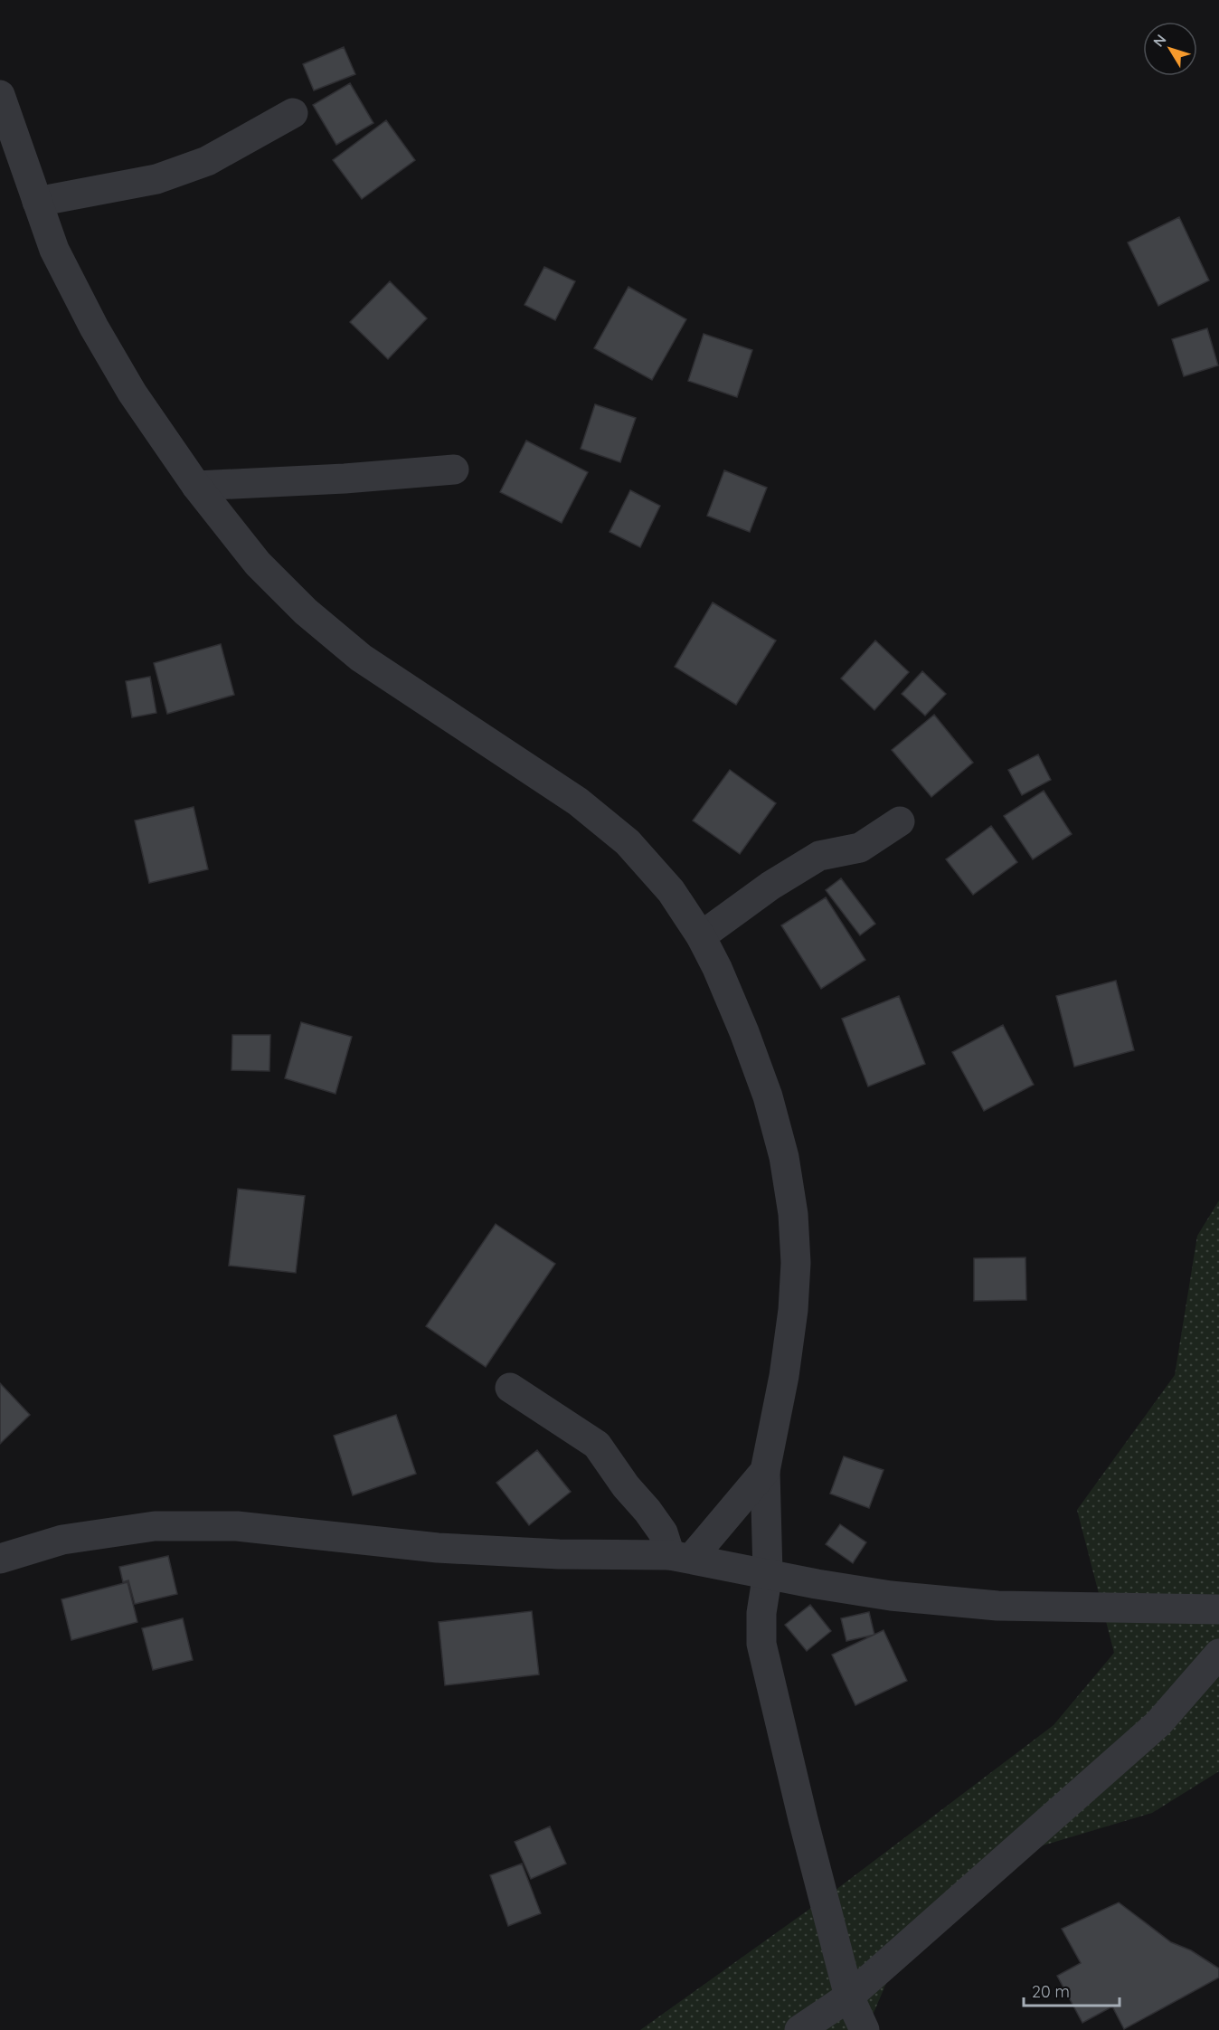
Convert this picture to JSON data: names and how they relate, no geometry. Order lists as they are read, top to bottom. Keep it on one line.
{"scale_bar":"20 m","north":"top left"}
